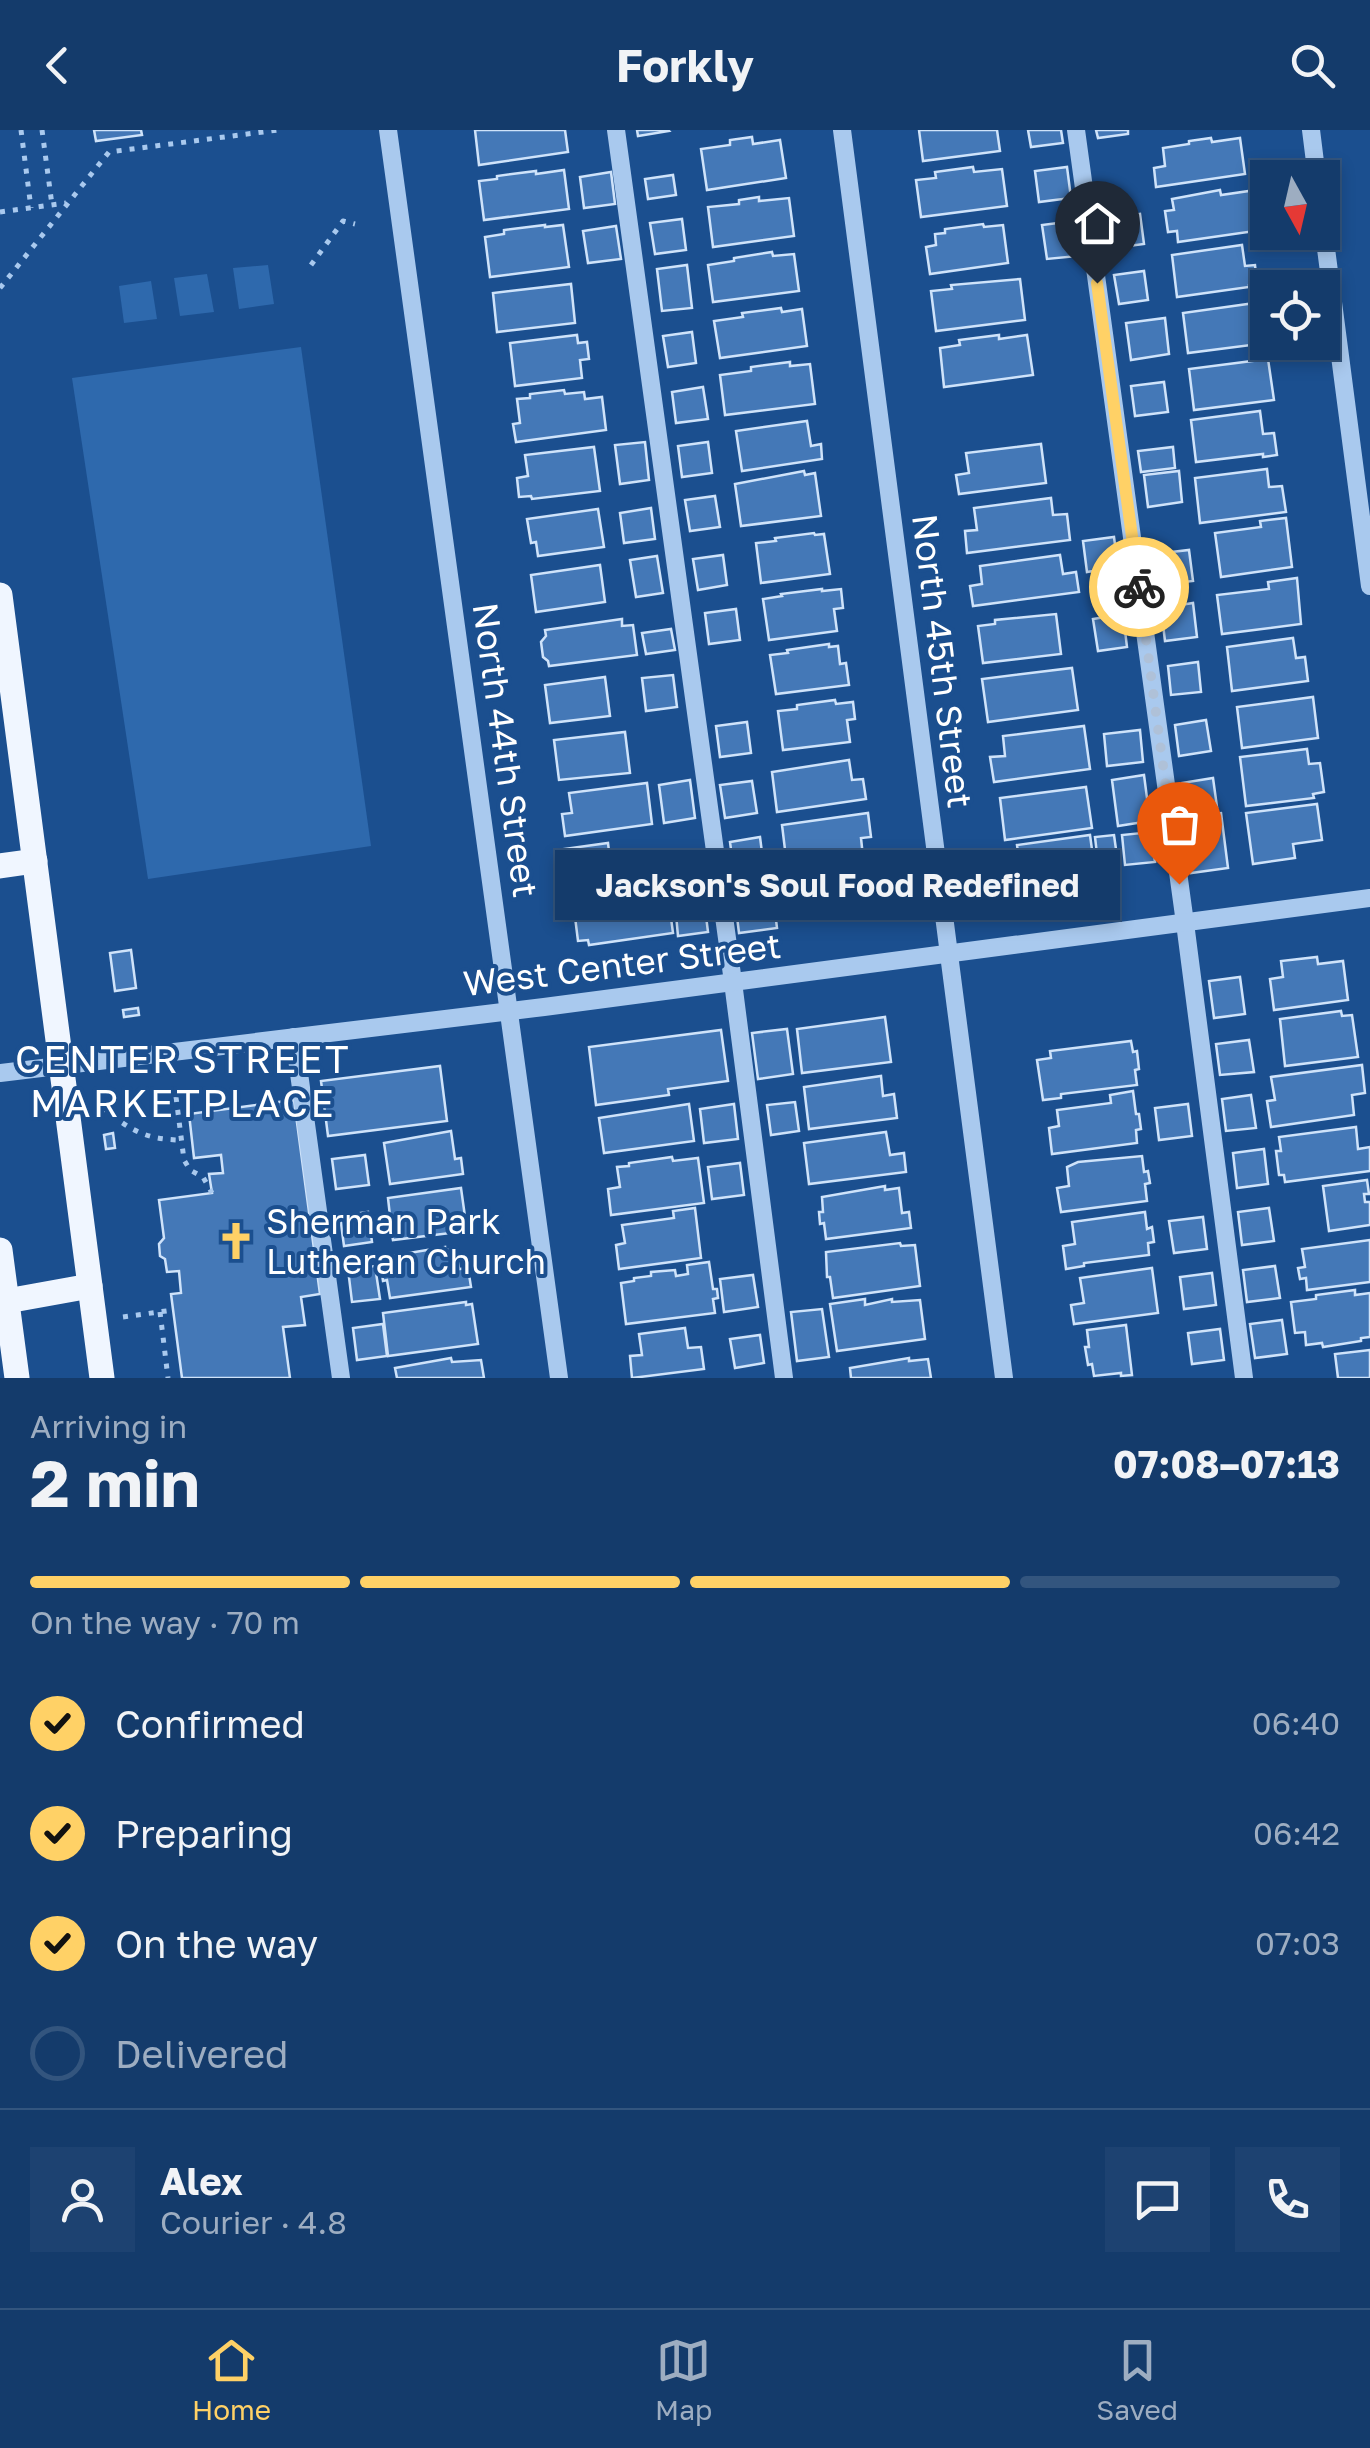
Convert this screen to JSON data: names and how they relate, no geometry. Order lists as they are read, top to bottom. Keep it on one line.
{"streets":{"street":["North 45th Street","North 44th Street","West Center Street"]},"crossings":[["North 45th Street","West Center Street"],["North 44th Street","West Center Street"]],"districts":["CENTER STREET MARKETPLACE"],"places":{"other":["Jackson's Soul Food Redefined"],"church":["Sherman Park Lutheran Church"]},"north":"bottom","page":{"header":"Forkly","bubble":"Jackson's Soul Food Redefined","heading":["2 min","Arriving in","07:08–07:13"],"panel":["Alex","Courier · 4.8"],"bar":"On the way · 70 m","list":[["Confirmed","06:40"],["Preparing","06:42"],["On the way","07:03"],"Delivered"],"tabs":["Home","Map","Saved"]}}
